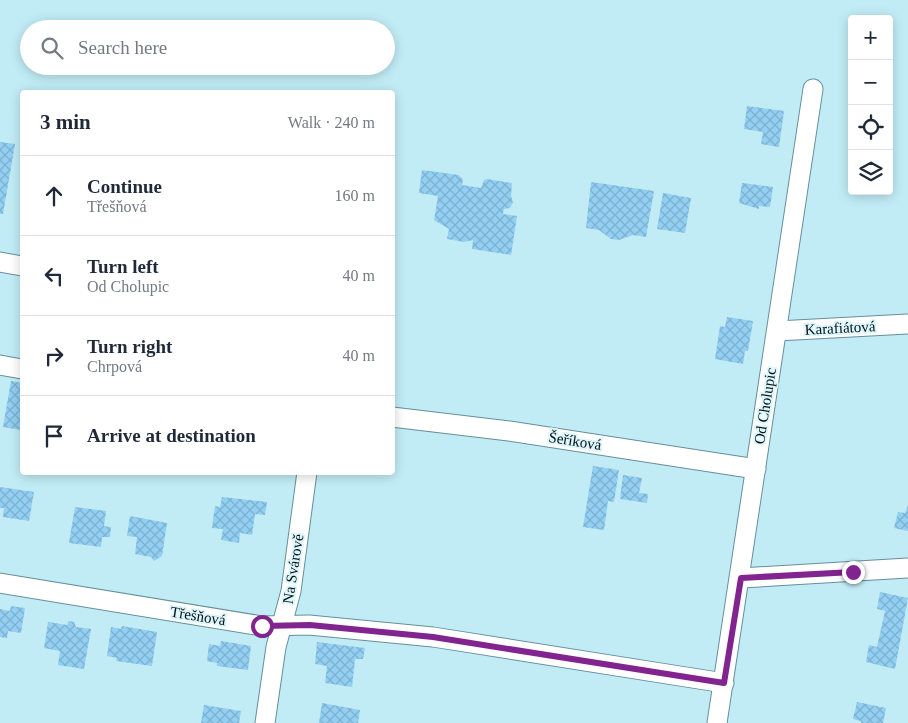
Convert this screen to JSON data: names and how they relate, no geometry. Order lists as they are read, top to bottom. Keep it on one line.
{"streets":{"street":["Karafiátová","Od Cholupic","Šeříková","Na Svárově","Třešňová"]},"crossings":[["Karafiátová","Od Cholupic"],["Od Cholupic","Šeříková"],["Od Cholupic","Třešňová"],["Na Svárově","Třešňová"]],"page":{"map_buttons":["+","−"],"search":"Search here","heading":["3 min","Walk · 240 m"],"list":[["Continue","Třešňová","160 m"],["Turn left","Od Cholupic","40 m"],["Turn right","Chrpová","40 m"],"Arrive at destination"]}}
